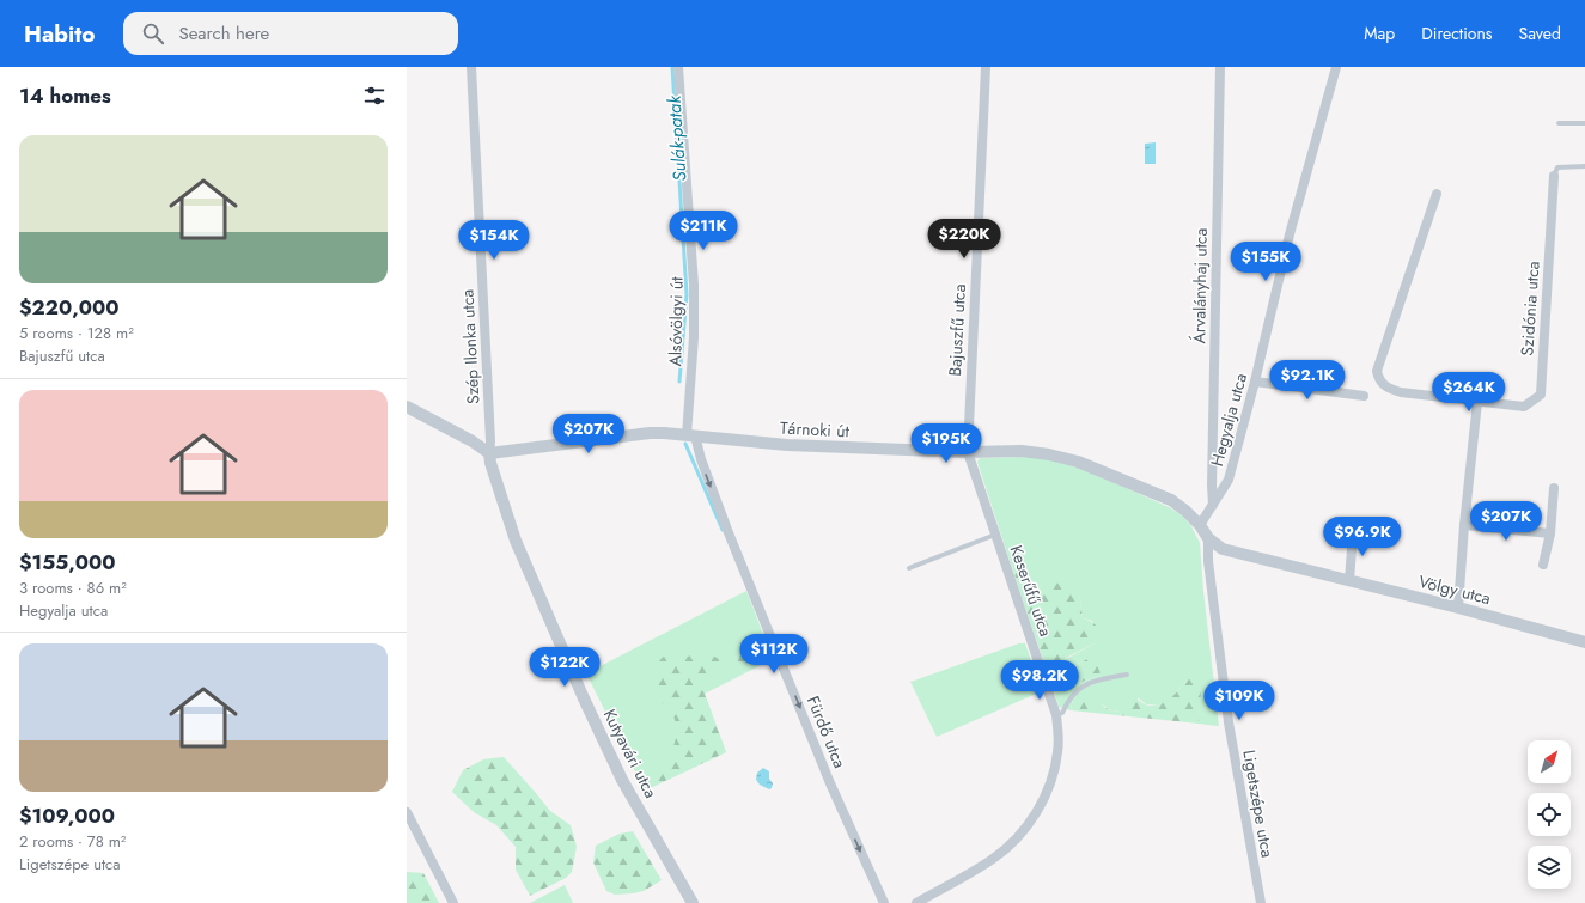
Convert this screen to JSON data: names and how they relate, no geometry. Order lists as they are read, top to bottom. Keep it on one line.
{"streets":{"street":["Árvalányhaj utca","Szidónia utca","Alsóvölgyi út","Bajuszfű utca","Szép Ilonka utca","Hegyalja utca","Tárnoki út","Völgy utca","Keserűfű utca","Fürdő utca","Kutyavári utca","Ligetszépe utca"]},"crossings":[["Árvalányhaj utca","Hegyalja utca"],["Alsóvölgyi út","Tárnoki út"],["Alsóvölgyi út","Fürdő utca"],["Bajuszfű utca","Tárnoki út"],["Bajuszfű utca","Keserűfű utca"],["Szép Ilonka utca","Tárnoki út"],["Szép Ilonka utca","Kutyavári utca"],["Hegyalja utca","Tárnoki út"],["Tárnoki út","Völgy utca"],["Tárnoki út","Keserűfű utca"],["Tárnoki út","Fürdő utca"],["Tárnoki út","Kutyavári utca"],["Tárnoki út","Ligetszépe utca"],["Völgy utca","Ligetszépe utca"]],"one_way":["Fürdő utca"],"water":["Sulák-patak"],"north":"top right","page":{"header":"Habito","search":"Search here","nav":["Map","Directions","Saved"],"heading":"14 homes","list":[{"name":"$220,000","note":"5 rooms · 128 m² · Bajuszfű utca"},{"name":"$155,000","note":"3 rooms · 86 m² · Hegyalja utca"},{"name":"$109,000","note":"2 rooms · 78 m² · Ligetszépe utca"}],"price":["$211K","$220K","$154K","$155K","$92.1K","$264K","$207K","$195K","$207K","$96.9K","$112K","$122K","$98.2K","$109K"]}}
